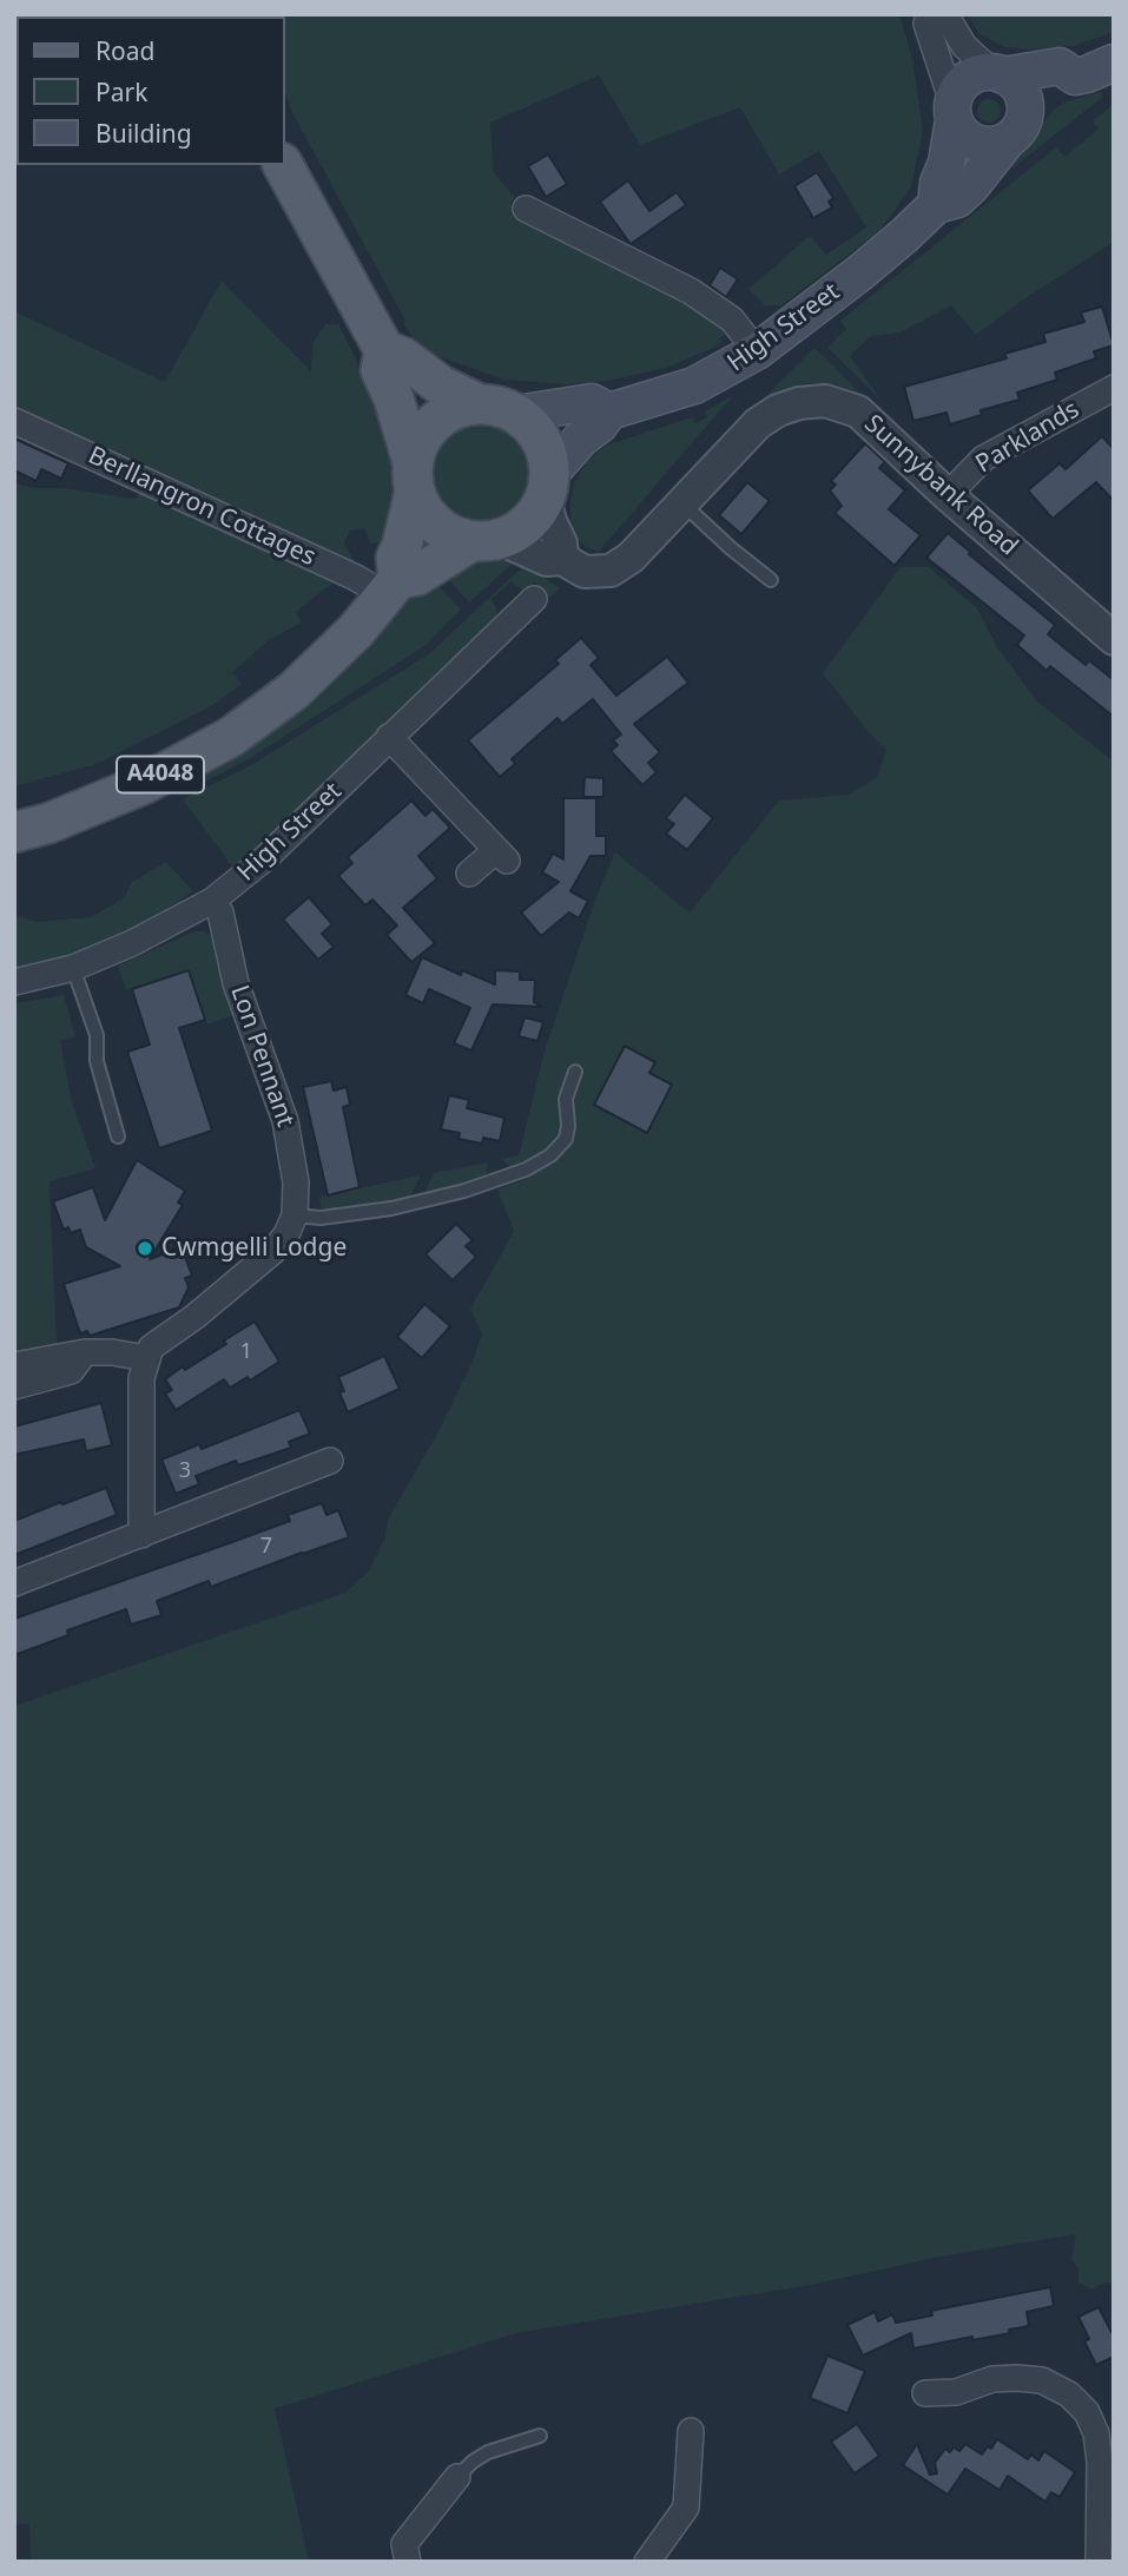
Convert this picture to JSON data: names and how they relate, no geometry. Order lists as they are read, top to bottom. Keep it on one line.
{"streets":{"main road":["High Street","A4048"],"street":["Parklands","Sunnybank Road","Berllangron Cottages","Lon Pennant"]},"crossings":[["High Street","Sunnybank Road"],["High Street","A4048"],["High Street","Lon Pennant"],["Parklands","Sunnybank Road"],["Sunnybank Road","A4048"],["Berllangron Cottages","A4048"]],"places":["Cwmgelli Lodge"],"house_numbers":["1","3","7"],"legend":["Road","Park","Building"]}
